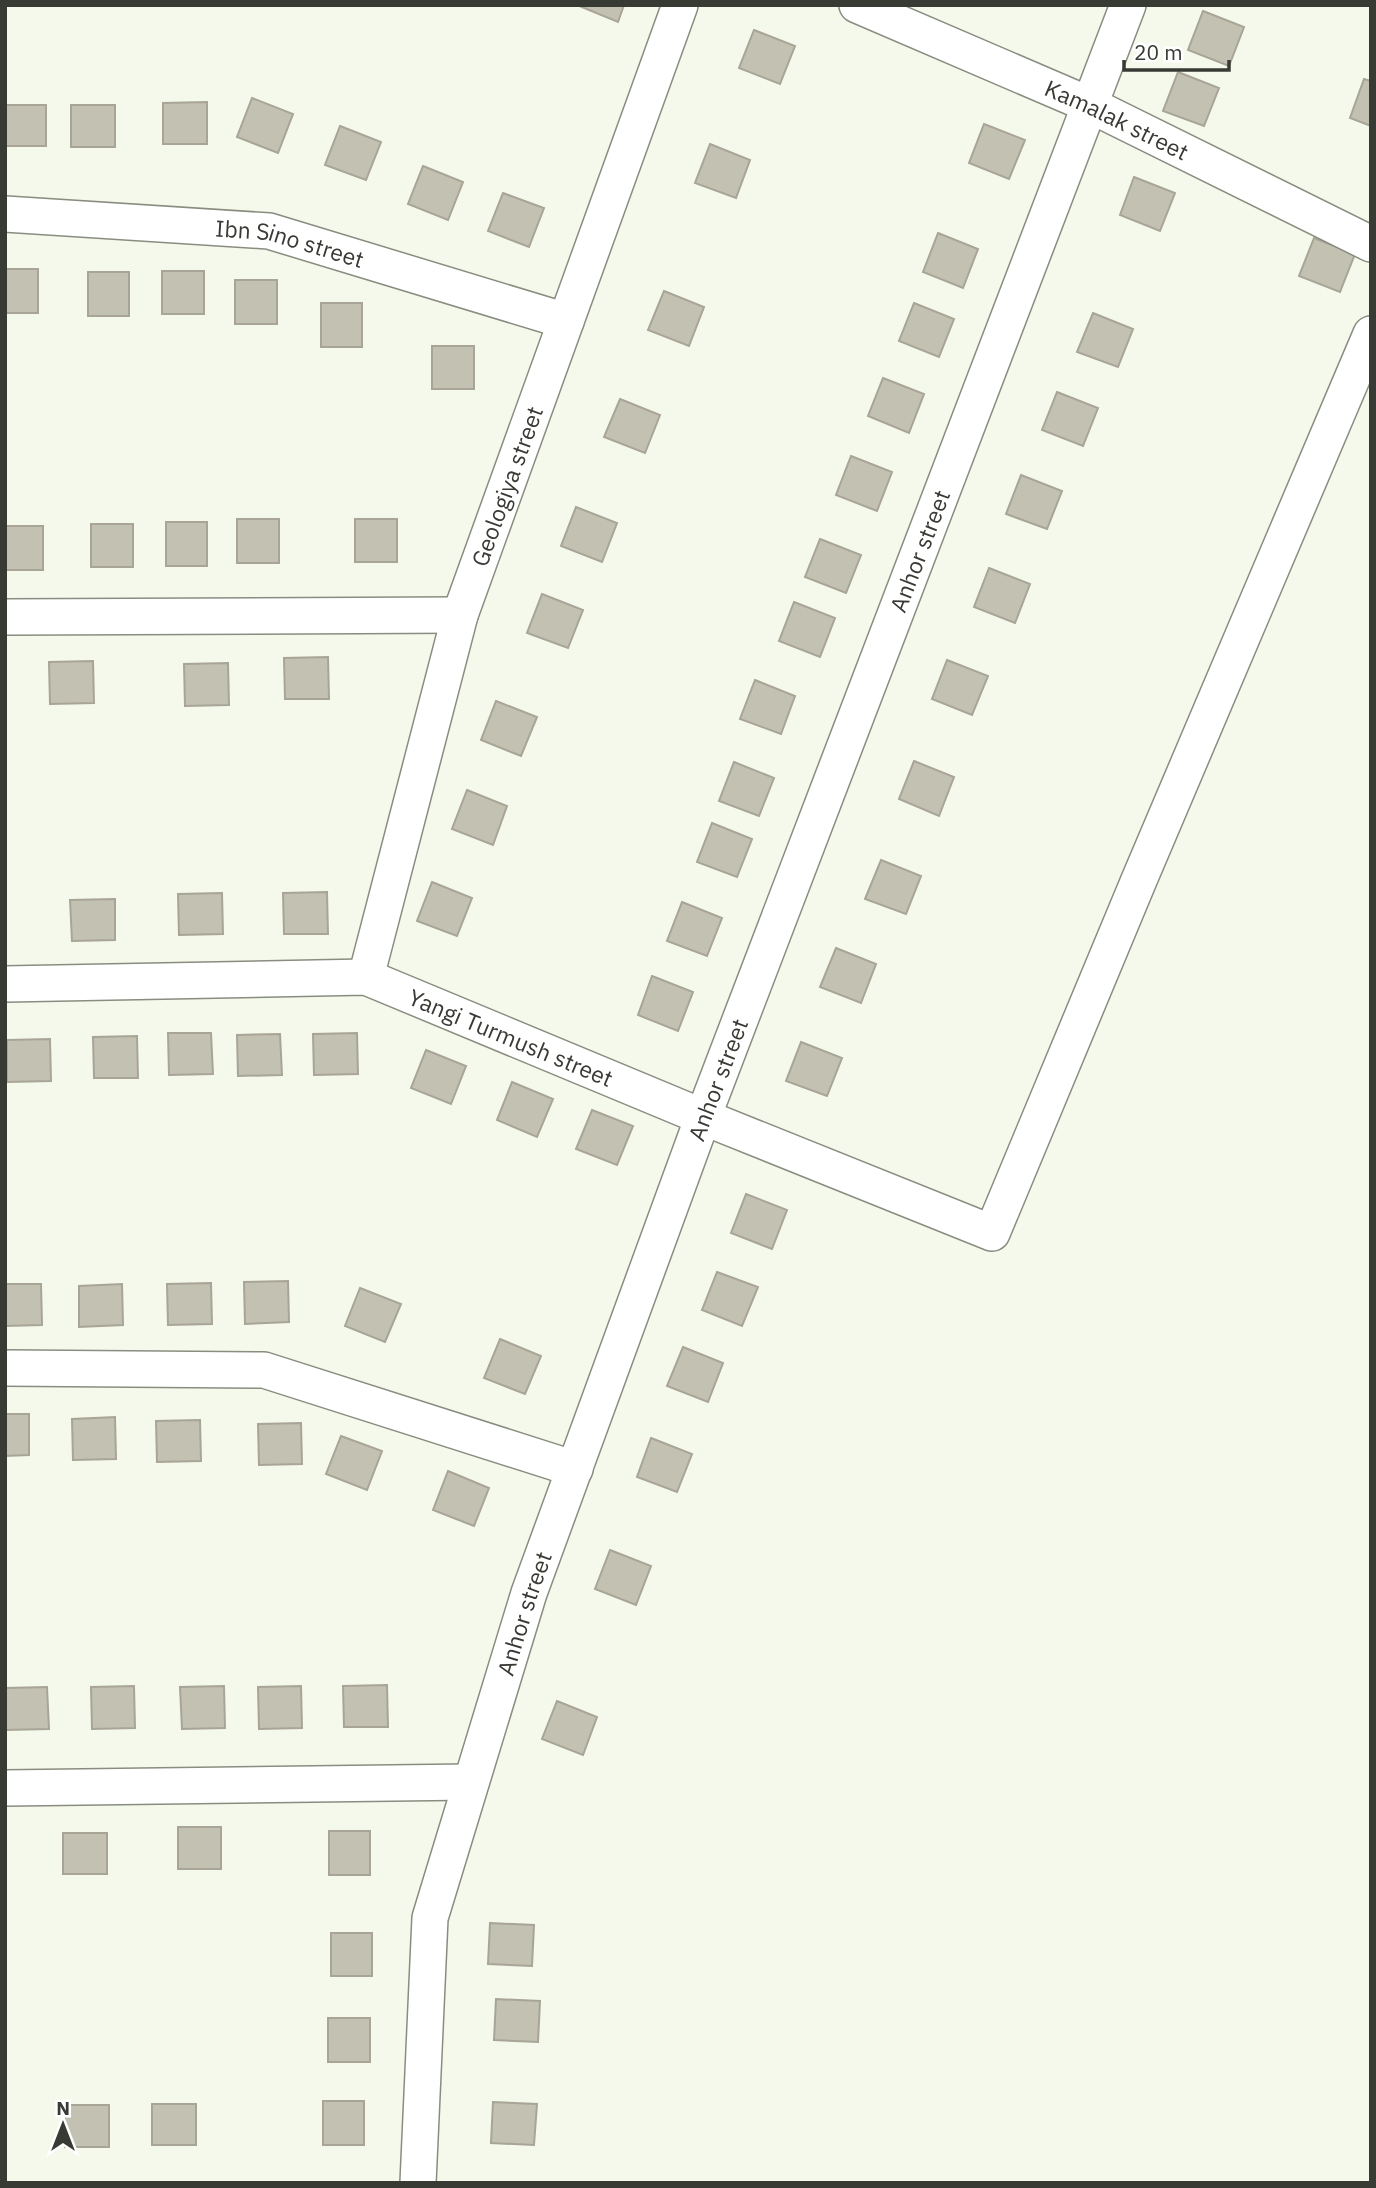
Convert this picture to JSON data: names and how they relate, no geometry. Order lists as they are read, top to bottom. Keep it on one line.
{"streets":{"street":["Kamalak street","Ibn Sino street","Geologiya street","Anhor street","Yangi Turmush street"]},"crossings":[["Kamalak street","Anhor street"],["Ibn Sino street","Geologiya street"],["Geologiya street","Yangi Turmush street"],["Anhor street","Yangi Turmush street"]],"scale_bar":"20 m","north":"top"}
